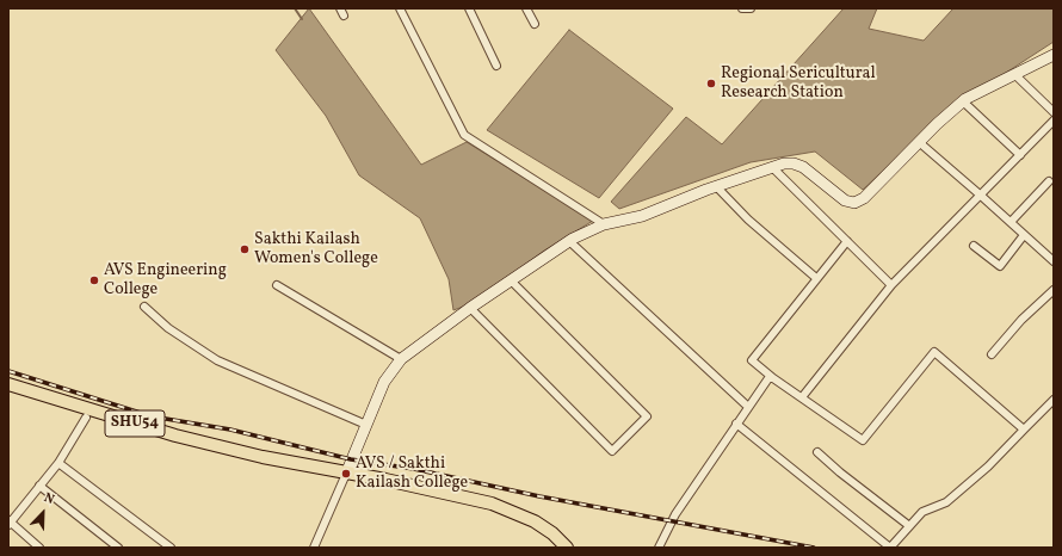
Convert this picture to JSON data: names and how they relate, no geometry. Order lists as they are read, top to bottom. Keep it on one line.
{"streets":{"main road":["SHU54"]},"places":["Regional Sericultural Research Station","Sakthi Kailash Women's College","AVS Engineering College","AVS / Sakthi Kailash College"],"north":"top right"}
